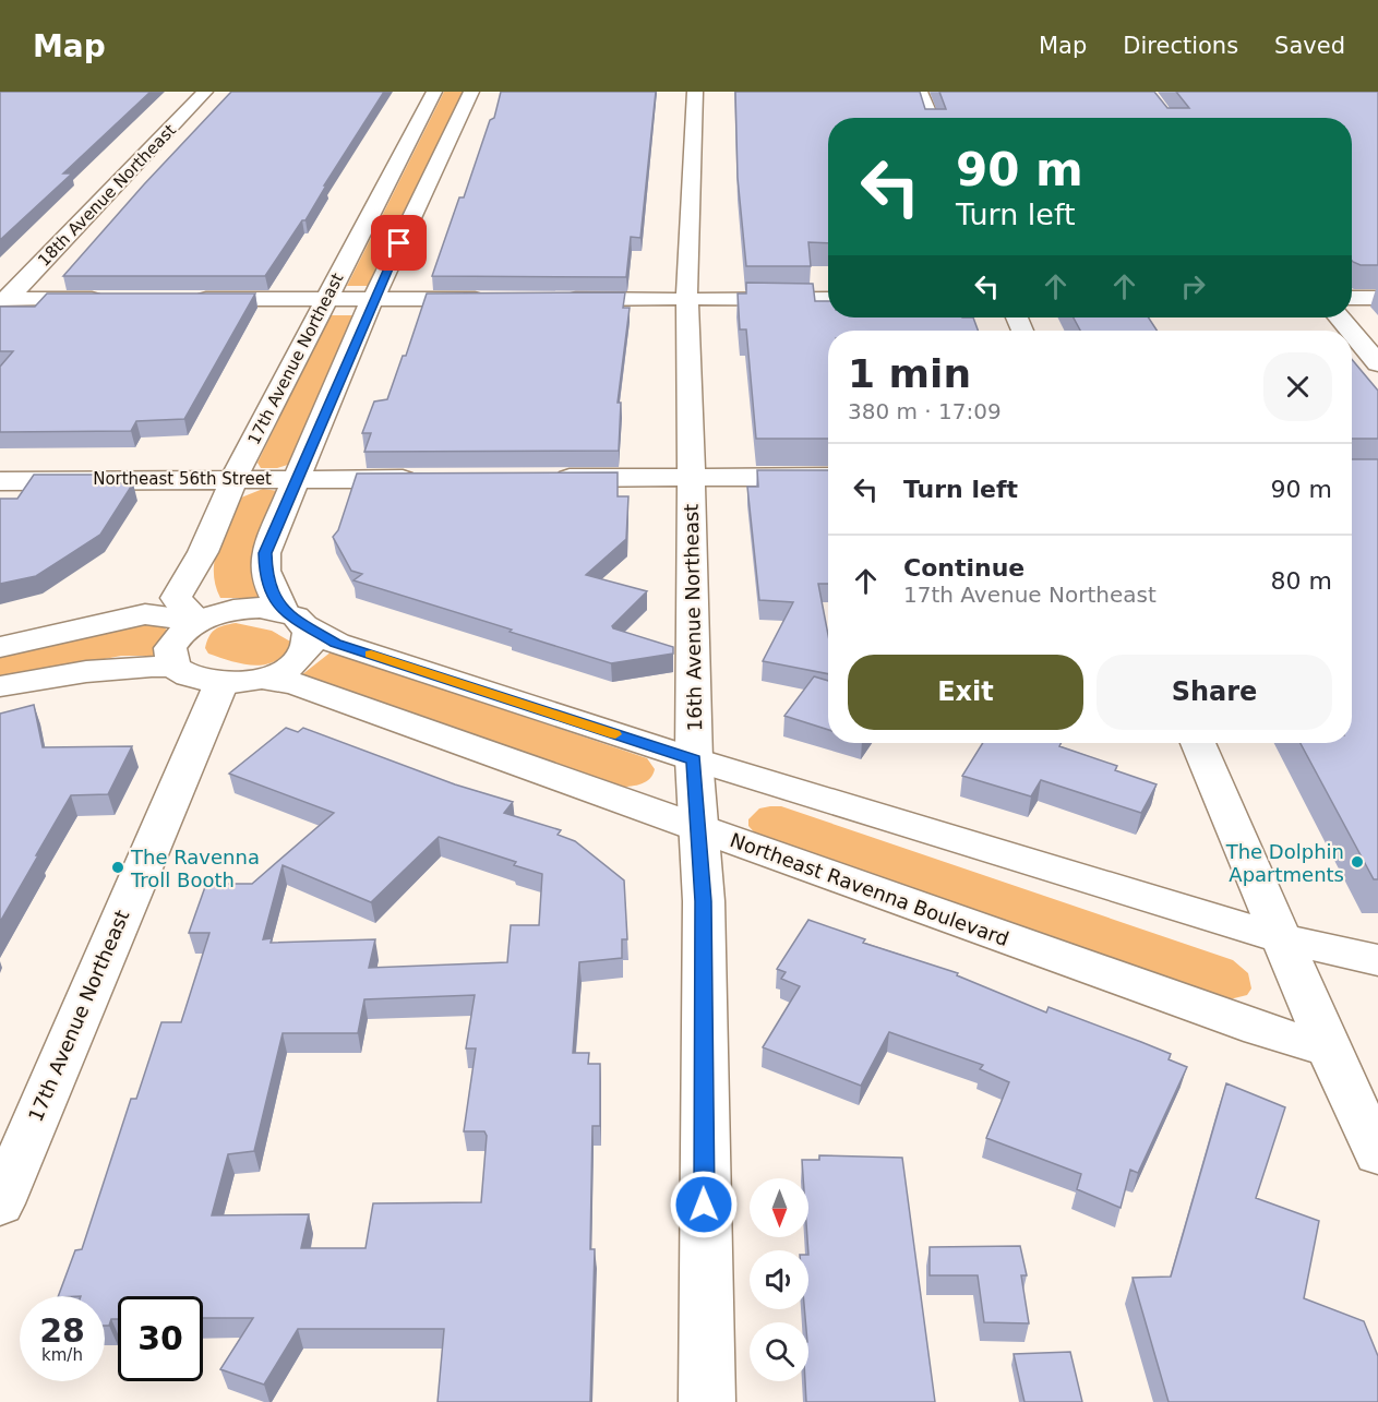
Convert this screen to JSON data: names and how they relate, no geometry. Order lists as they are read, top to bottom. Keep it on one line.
{"streets":{"street":["18th Avenue Northeast","17th Avenue Northeast","Northeast 56th Street","16th Avenue Northeast","Northeast Ravenna Boulevard"]},"crossings":[["17th Avenue Northeast","Northeast 56th Street"],["16th Avenue Northeast","Northeast Ravenna Boulevard"]],"places":["The Dolphin Apartments","The Ravenna Troll Booth"],"north":"bottom","page":{"header":"Map","nav":["Map","Directions","Saved"],"turn":["90 m","Turn left"],"heading":["1 min","380 m · 17:09"],"list":[{"name":"Turn left","value":"90 m"},{"name":"Continue","note":"17th Avenue Northeast","value":"80 m"}],"buttons":["Exit","Share"],"speed":"28 km/h","limit":"30"}}
